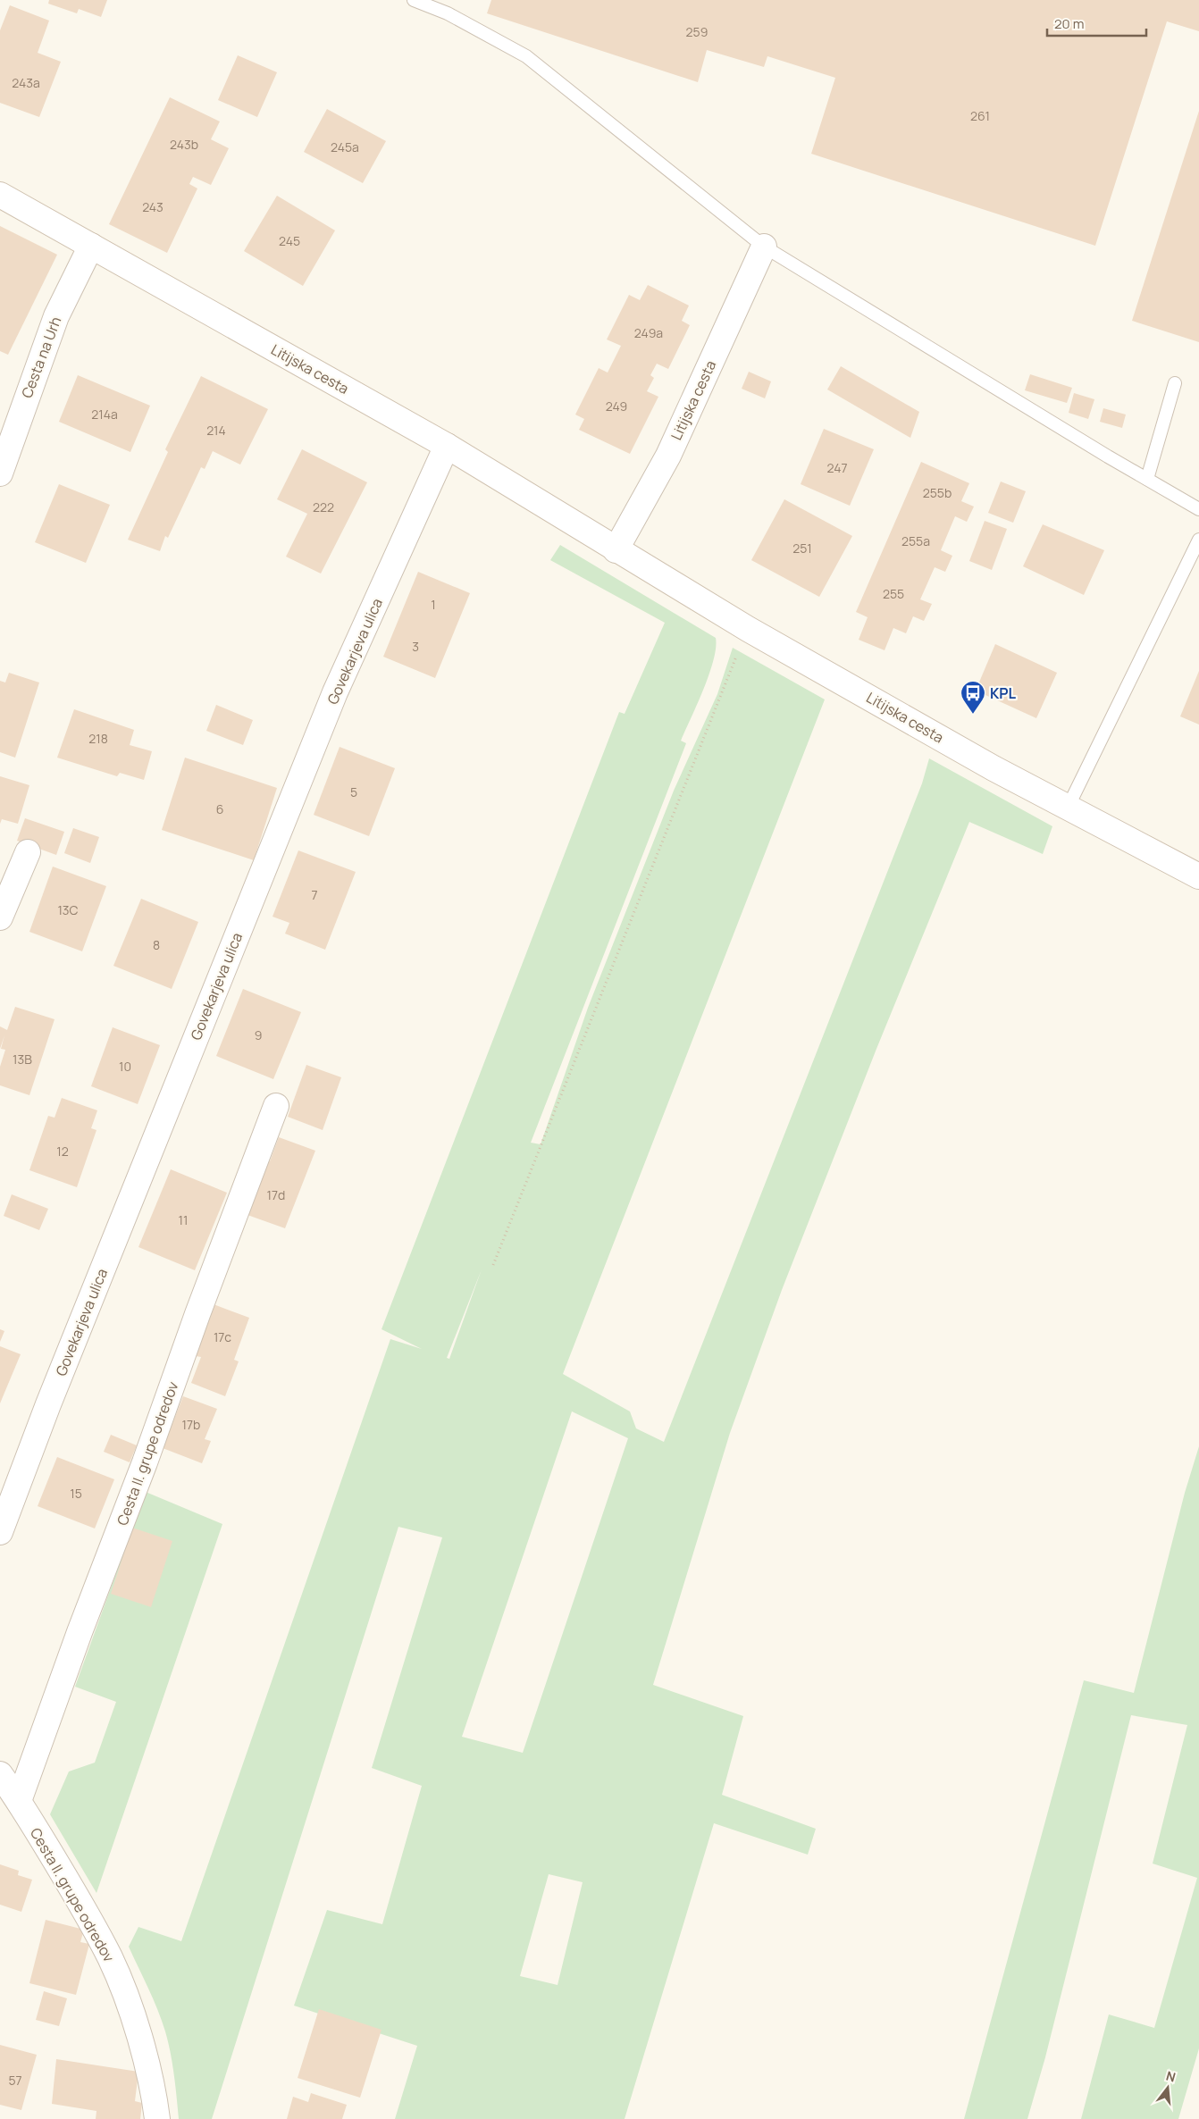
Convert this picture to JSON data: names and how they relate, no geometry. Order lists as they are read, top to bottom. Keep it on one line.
{"streets":{"street":["Cesta na Urh","Litijska cesta","Govekarjeva ulica","Cesta II. grupe odredov"]},"crossings":[["Cesta na Urh","Litijska cesta"],["Litijska cesta","Govekarjeva ulica"]],"places":{"bus stop":["KPL"]},"house_numbers":["259","243a","261","243b","245a","243","245","249a","249","214a","214","247","255b","222","255a","251","255","1","3","218","5","6","7","13C","8","9","13B","10","12","17d","11","17c","17b","15","57"],"scale_bar":"20 m","north":"top"}
